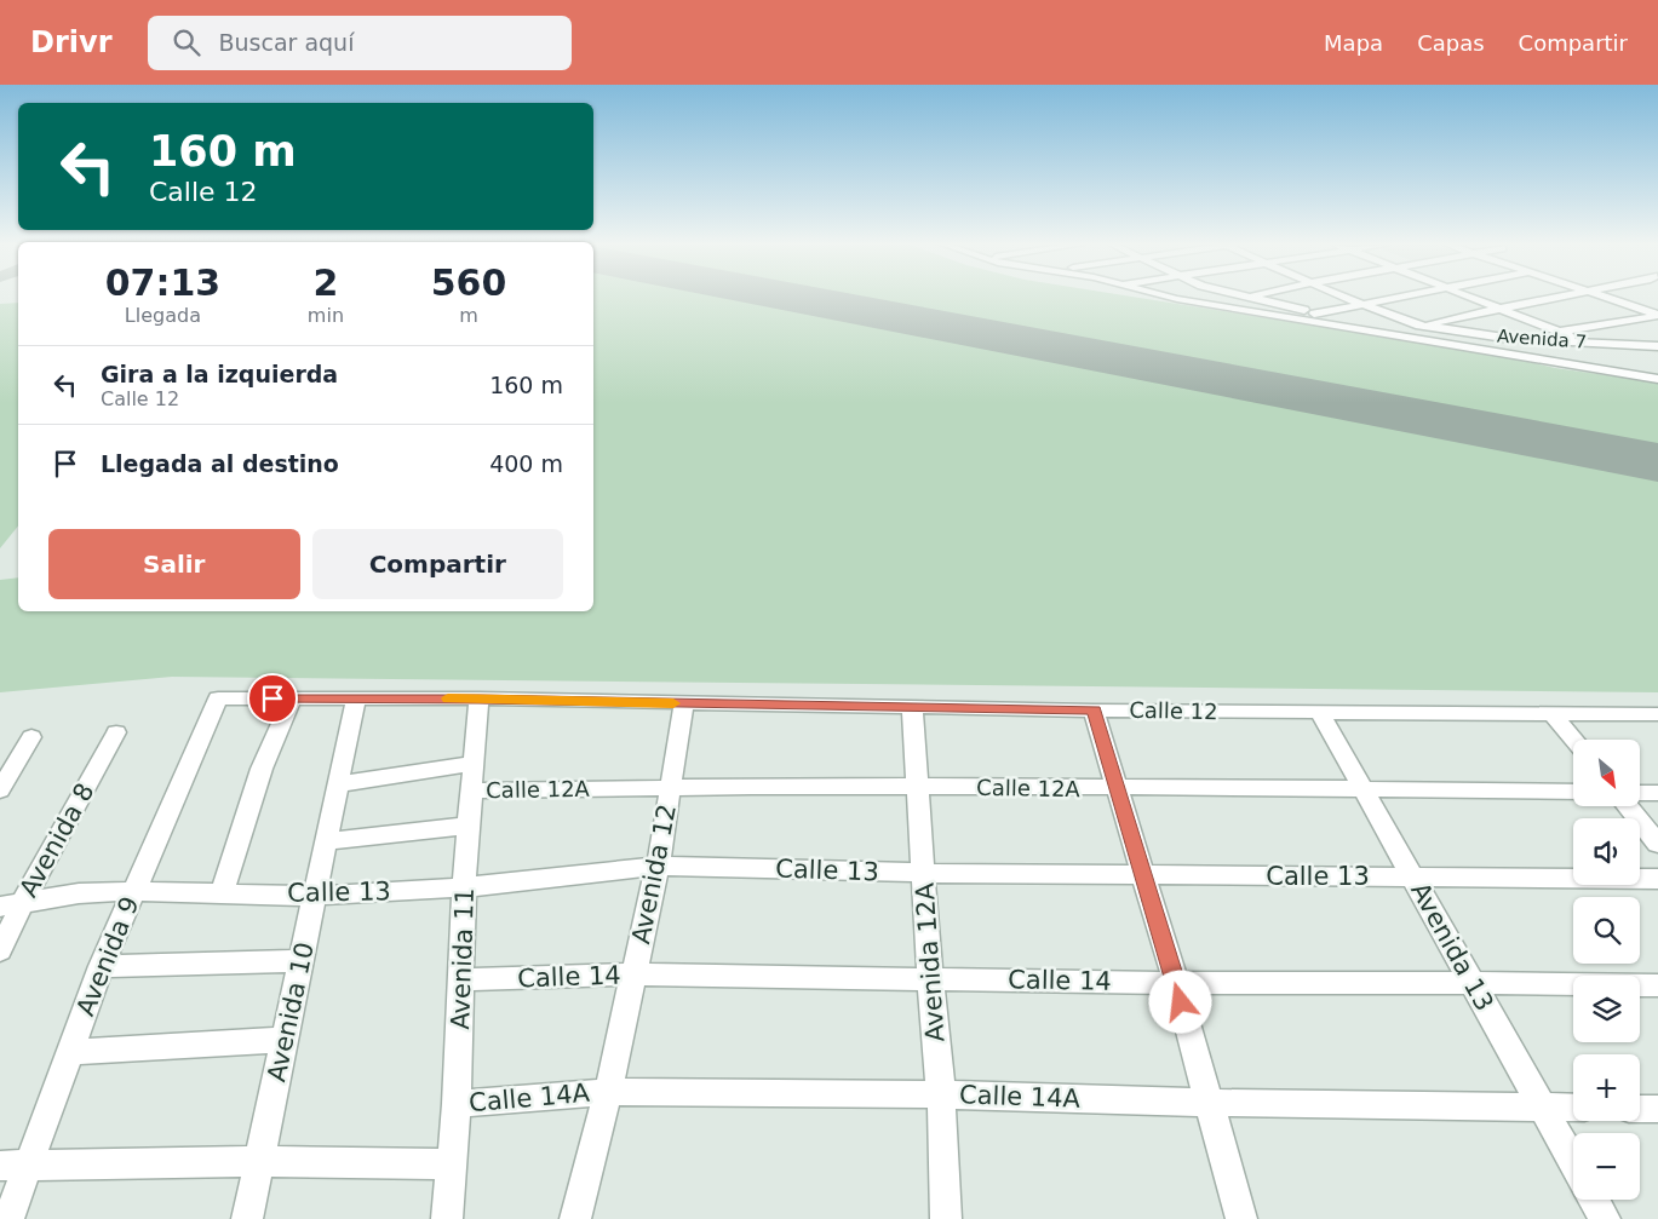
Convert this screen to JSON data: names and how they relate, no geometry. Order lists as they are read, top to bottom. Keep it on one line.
{"streets":{"street":["Avenida 7","Calle 12","Calle 12A","Avenida 8","Calle 13","Avenida 12","Avenida 13","Avenida 9","Avenida 11","Avenida 12A","Calle 14","Avenida 10","Calle 14A"]},"crossings":[["Calle 12","Avenida 12"],["Calle 12","Avenida 13"],["Calle 12","Avenida 9"],["Calle 12","Avenida 11"],["Calle 12","Avenida 12A"],["Calle 12","Avenida 10"],["Calle 12A","Avenida 12"],["Calle 12A","Avenida 13"],["Calle 12A","Avenida 11"],["Calle 12A","Avenida 12A"],["Avenida 8","Calle 13"],["Calle 13","Avenida 12"],["Calle 13","Avenida 13"],["Calle 13","Avenida 9"],["Calle 13","Avenida 11"],["Calle 13","Avenida 12A"],["Calle 13","Avenida 10"],["Avenida 12","Calle 14"],["Avenida 12","Calle 14A"],["Avenida 13","Calle 14"],["Avenida 13","Calle 14A"],["Avenida 11","Calle 14"],["Avenida 11","Calle 14A"],["Avenida 12A","Calle 14"],["Avenida 12A","Calle 14A"]],"north":"bottom right","page":{"header":"Drivr","search":"Buscar aquí","nav":["Mapa","Capas","Compartir"],"turn":["160 m","Calle 12"],"eta":["07:13","Llegada","2","min","560","m"],"list":[{"name":"Gira a la izquierda","note":"Calle 12","value":"160 m"},{"name":"Llegada al destino","value":"400 m"}],"buttons":["Salir","Compartir"],"map_buttons":["+","−"]}}
